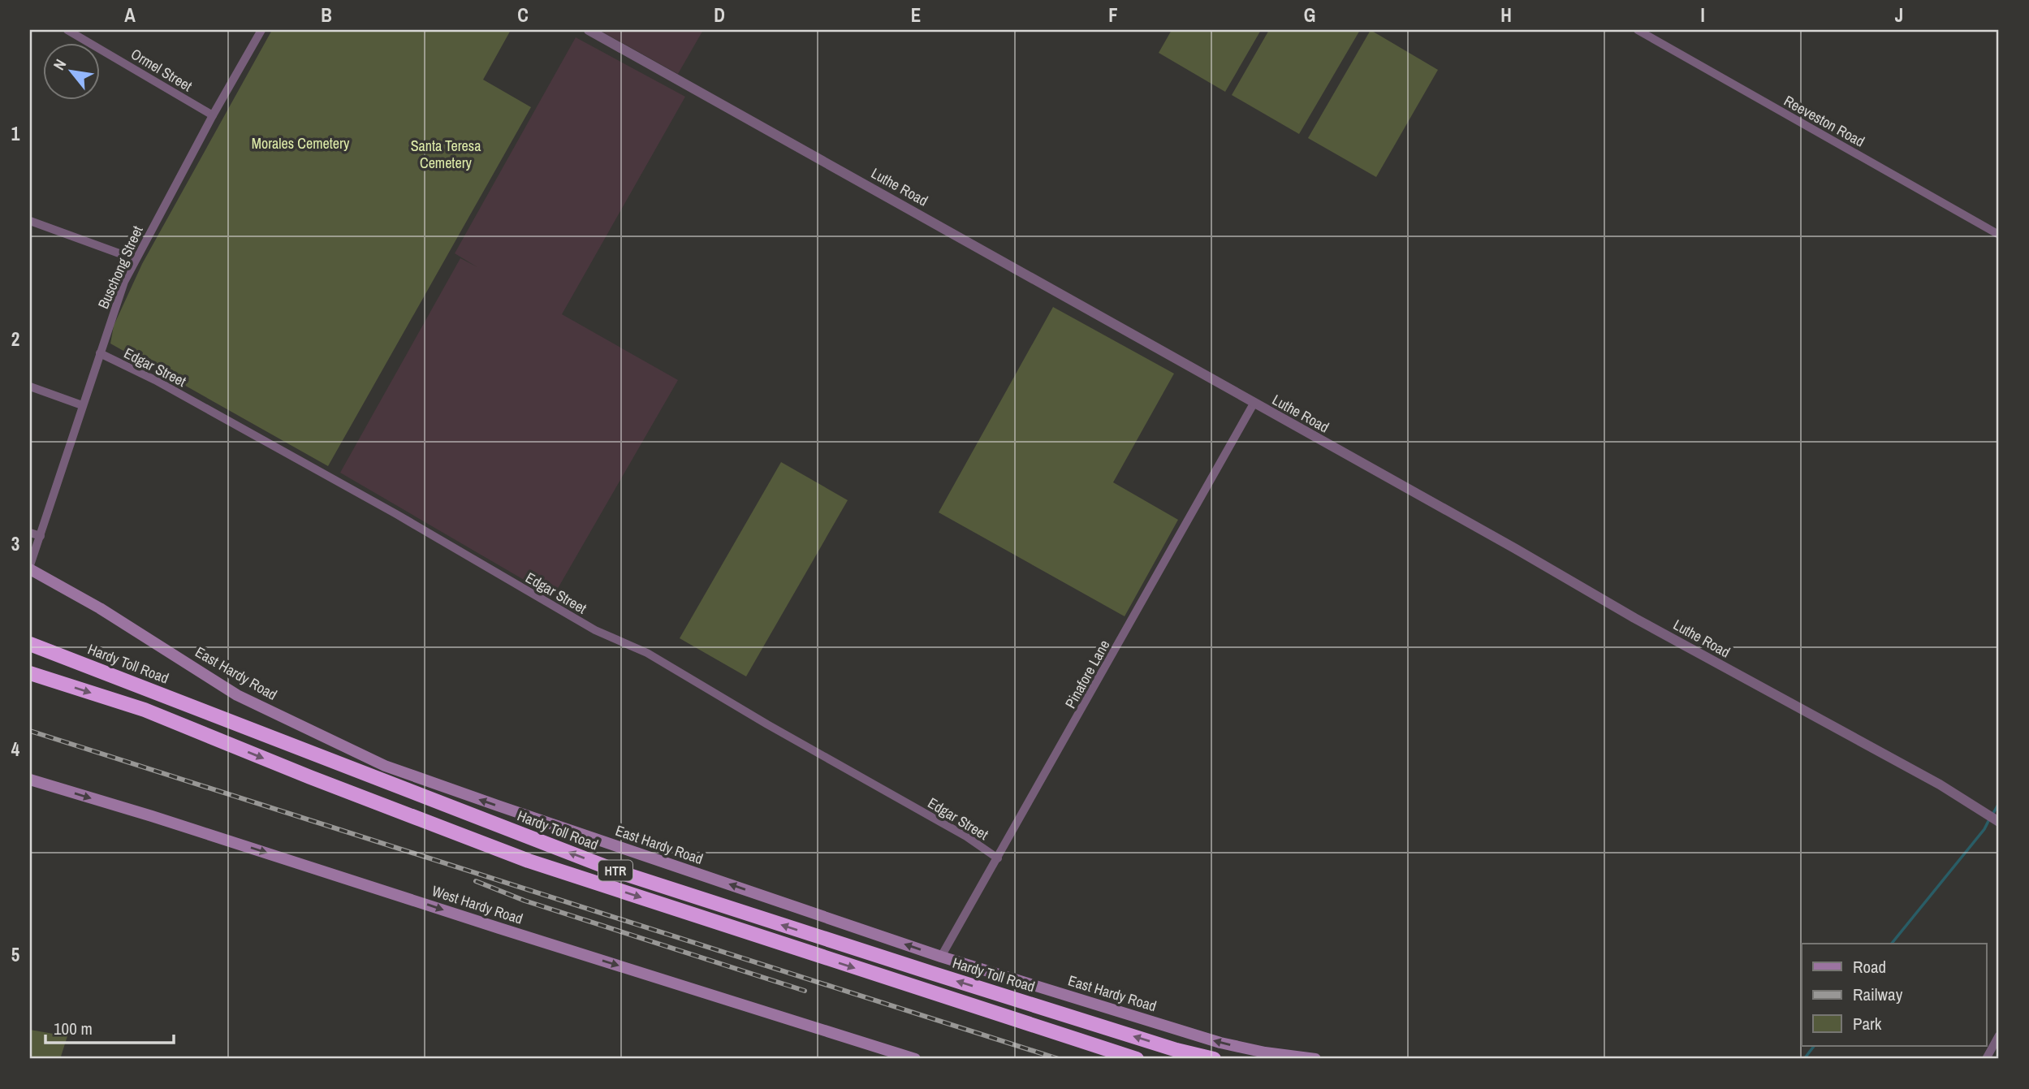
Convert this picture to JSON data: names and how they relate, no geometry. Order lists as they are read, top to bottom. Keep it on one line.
{"streets":{"highway":["Hardy Toll Road","HTR"],"main road":["East Hardy Road","West Hardy Road"],"street":["Ormel Street","Reeveston Road","Luthe Road","Buschong Street","Edgar Street","Pinafore Lane"]},"crossings":[["Ormel Street","Buschong Street"],["Luthe Road","Pinafore Lane"],["Buschong Street","Edgar Street"],["Edgar Street","Pinafore Lane"],["East Hardy Road","Pinafore Lane"]],"one_way":["East Hardy Road","West Hardy Road"],"parks":["Morales Cemetery","Santa Teresa Cemetery"],"legend":["Road","Railway","Park"],"scale_bar":"100 m","north":"top left","grid":{"columns":["A","B","C","D","E","F","G","H","I","J"],"rows":["1","2","3","4","5"]}}
